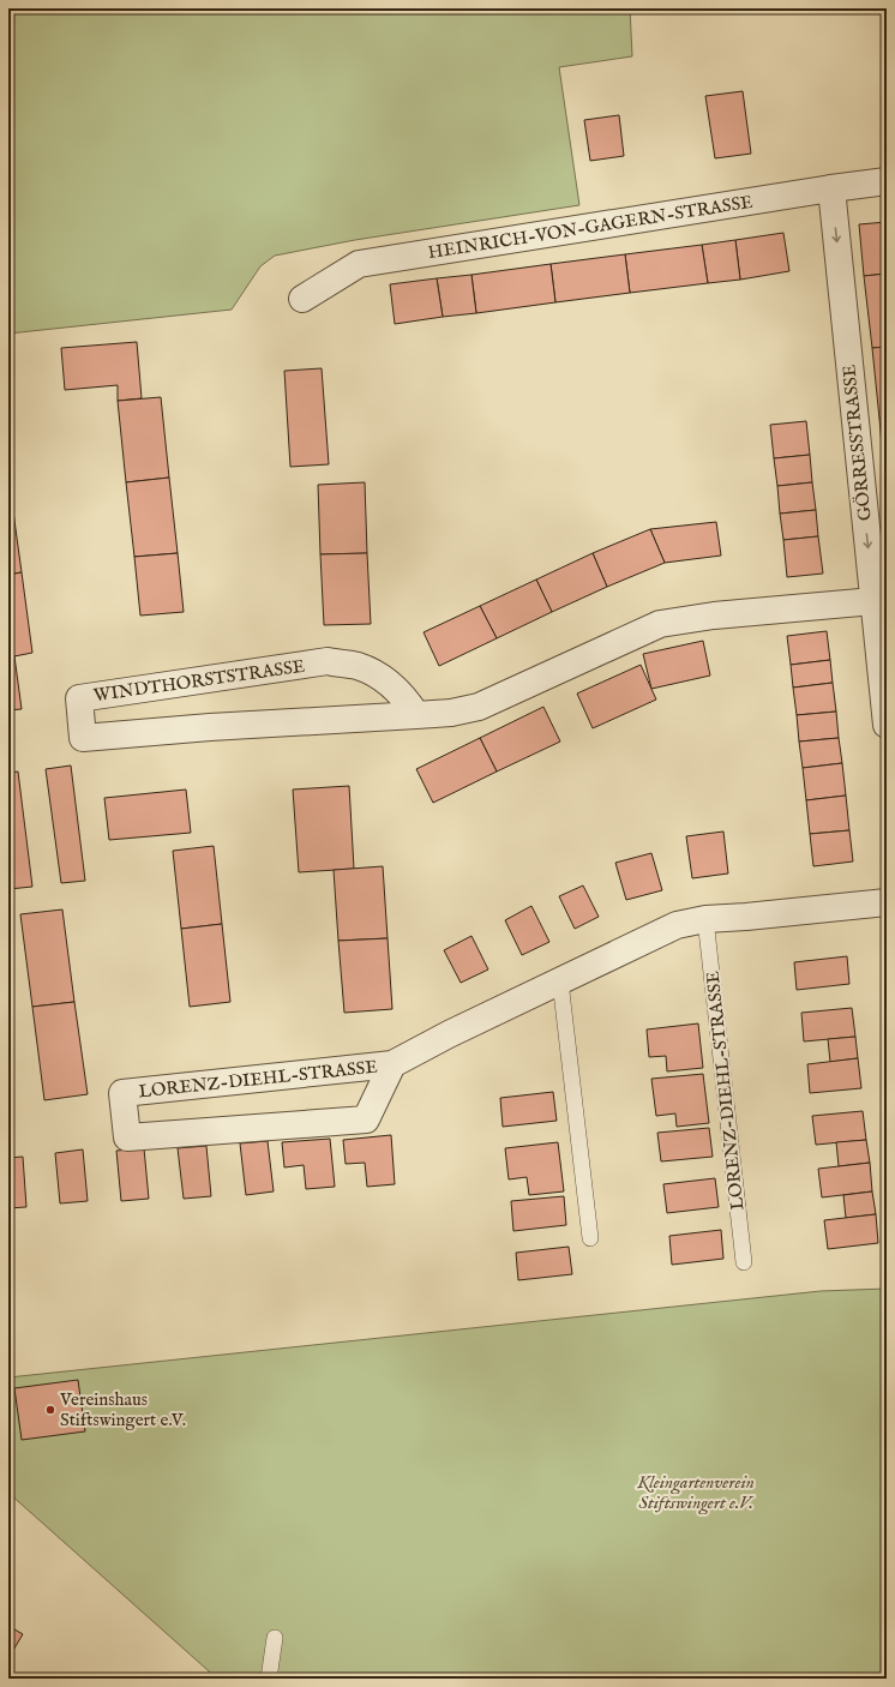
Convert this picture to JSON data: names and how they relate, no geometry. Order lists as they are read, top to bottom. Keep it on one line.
{"streets":{"street":["HEINRICH-VON-GAGERN-STRASSE","GÖRRESSTRASSE","WINDTHORSTSTRASSE","LORENZ-DIEHL-STRASSE"]},"crossings":[["HEINRICH-VON-GAGERN-STRASSE","GÖRRESSTRASSE"],["GÖRRESSTRASSE","WINDTHORSTSTRASSE"]],"one_way":["GÖRRESSTRASSE"],"parks":["Kleingartenverein Stiftswingert e.V."],"places":["Vereinshaus Stiftswingert e.V."]}
